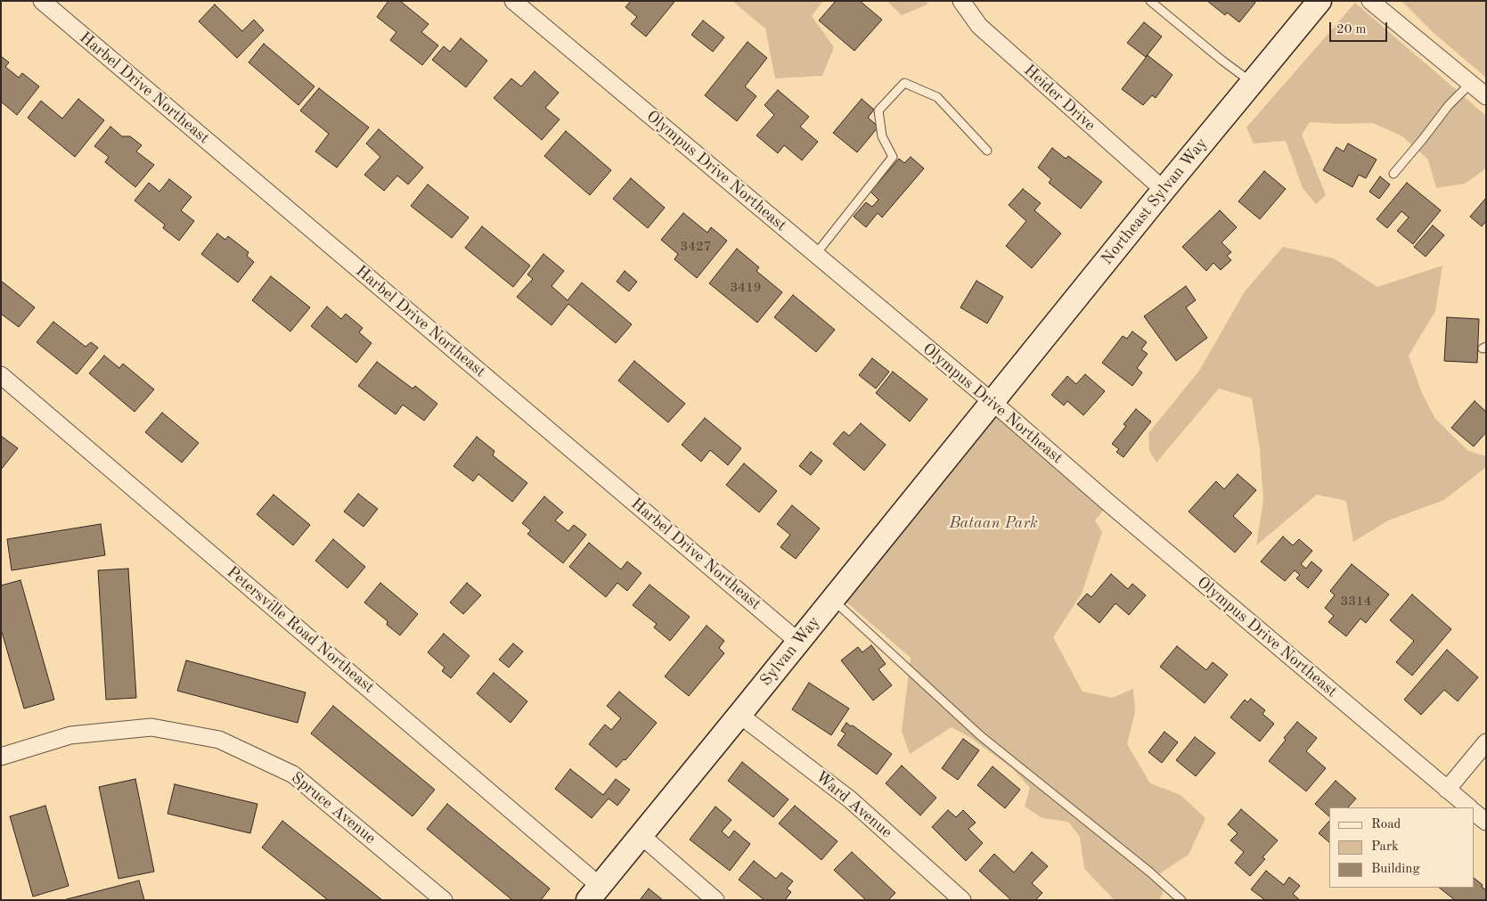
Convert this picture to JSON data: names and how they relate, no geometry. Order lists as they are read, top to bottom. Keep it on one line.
{"streets":{"main road":["Northeast Sylvan Way","Sylvan Way"],"street":["Harbel Drive Northeast","Heider Drive","Olympus Drive Northeast","Petersville Road Northeast","Ward Avenue","Spruce Avenue"]},"crossings":[["Harbel Drive Northeast","Sylvan Way"],["Heider Drive","Northeast Sylvan Way"],["Olympus Drive Northeast","Northeast Sylvan Way"],["Olympus Drive Northeast","Sylvan Way"],["Northeast Sylvan Way","Sylvan Way"],["Petersville Road Northeast","Sylvan Way"],["Sylvan Way","Ward Avenue"]],"parks":["Bataan Park"],"house_numbers":["3427","3419","3314"],"legend":["Road","Park","Building"],"scale_bar":"20 m"}
